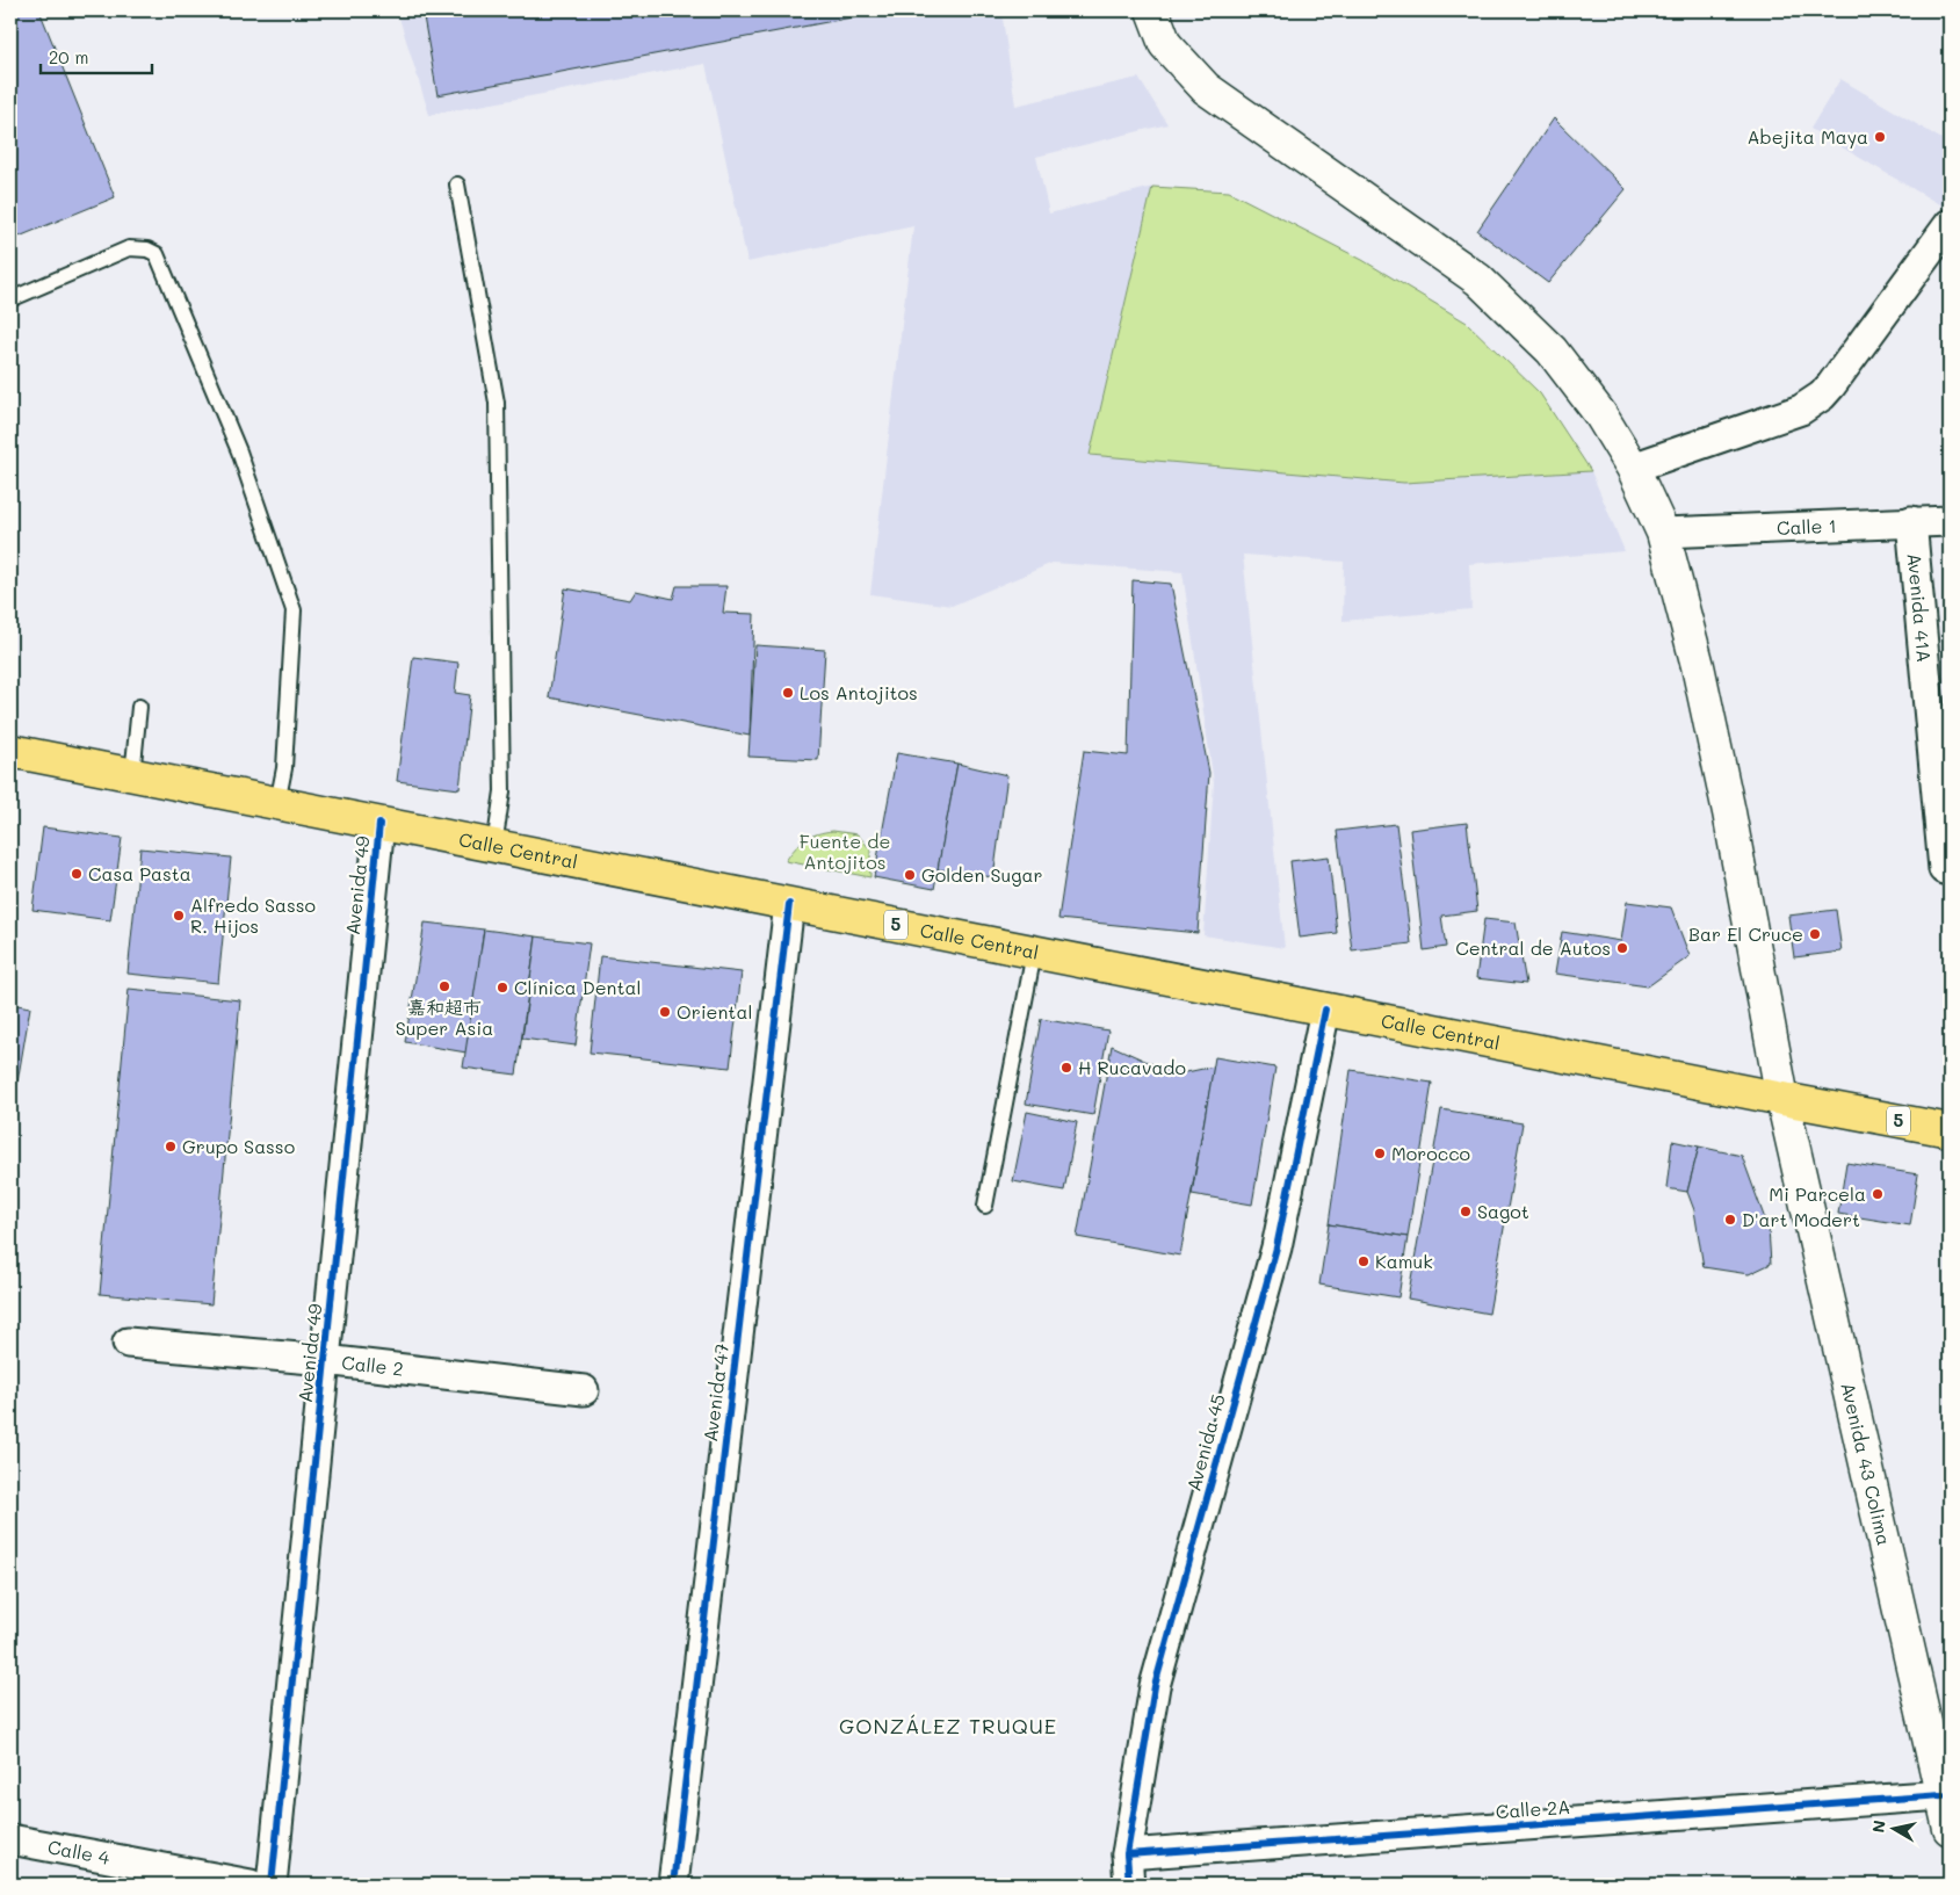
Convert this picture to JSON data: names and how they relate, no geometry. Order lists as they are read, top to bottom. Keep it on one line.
{"streets":{"main road":["Calle Central","5","Avenida 43 Colima"],"street":["Calle 1","Avenida 41A","Avenida 49","Calle 2","Avenida 47","Avenida 45","Calle 2A","Calle 4"]},"crossings":[["Calle 1","Avenida 41A"],["Calle 1","Avenida 43 Colima"],["Calle Central","Avenida 49"],["Calle Central","Avenida 47"],["Calle Central","Avenida 45"],["Calle Central","Avenida 43 Colima"],["Avenida 49","Calle 2"],["Avenida 45","Calle 2A"],["Avenida 43 Colima","Calle 2A"]],"districts":["GONZÁLEZ TRUQUE"],"parks":["Fuente de Antojitos"],"places":["Abejita Maya","Los Antojitos","Casa Pasta","Golden Sugar","Alfredo Sasso R. Hijos","Bar El Cruce","Central de Autos","嘉和超市 Super Asia","Clínica Dental","Oriental","H Rucavado","Grupo Sasso","Morocco","Mi Parcela","Sagot","D'art Modert","Kamuk"],"scale_bar":"20 m","north":"left"}
